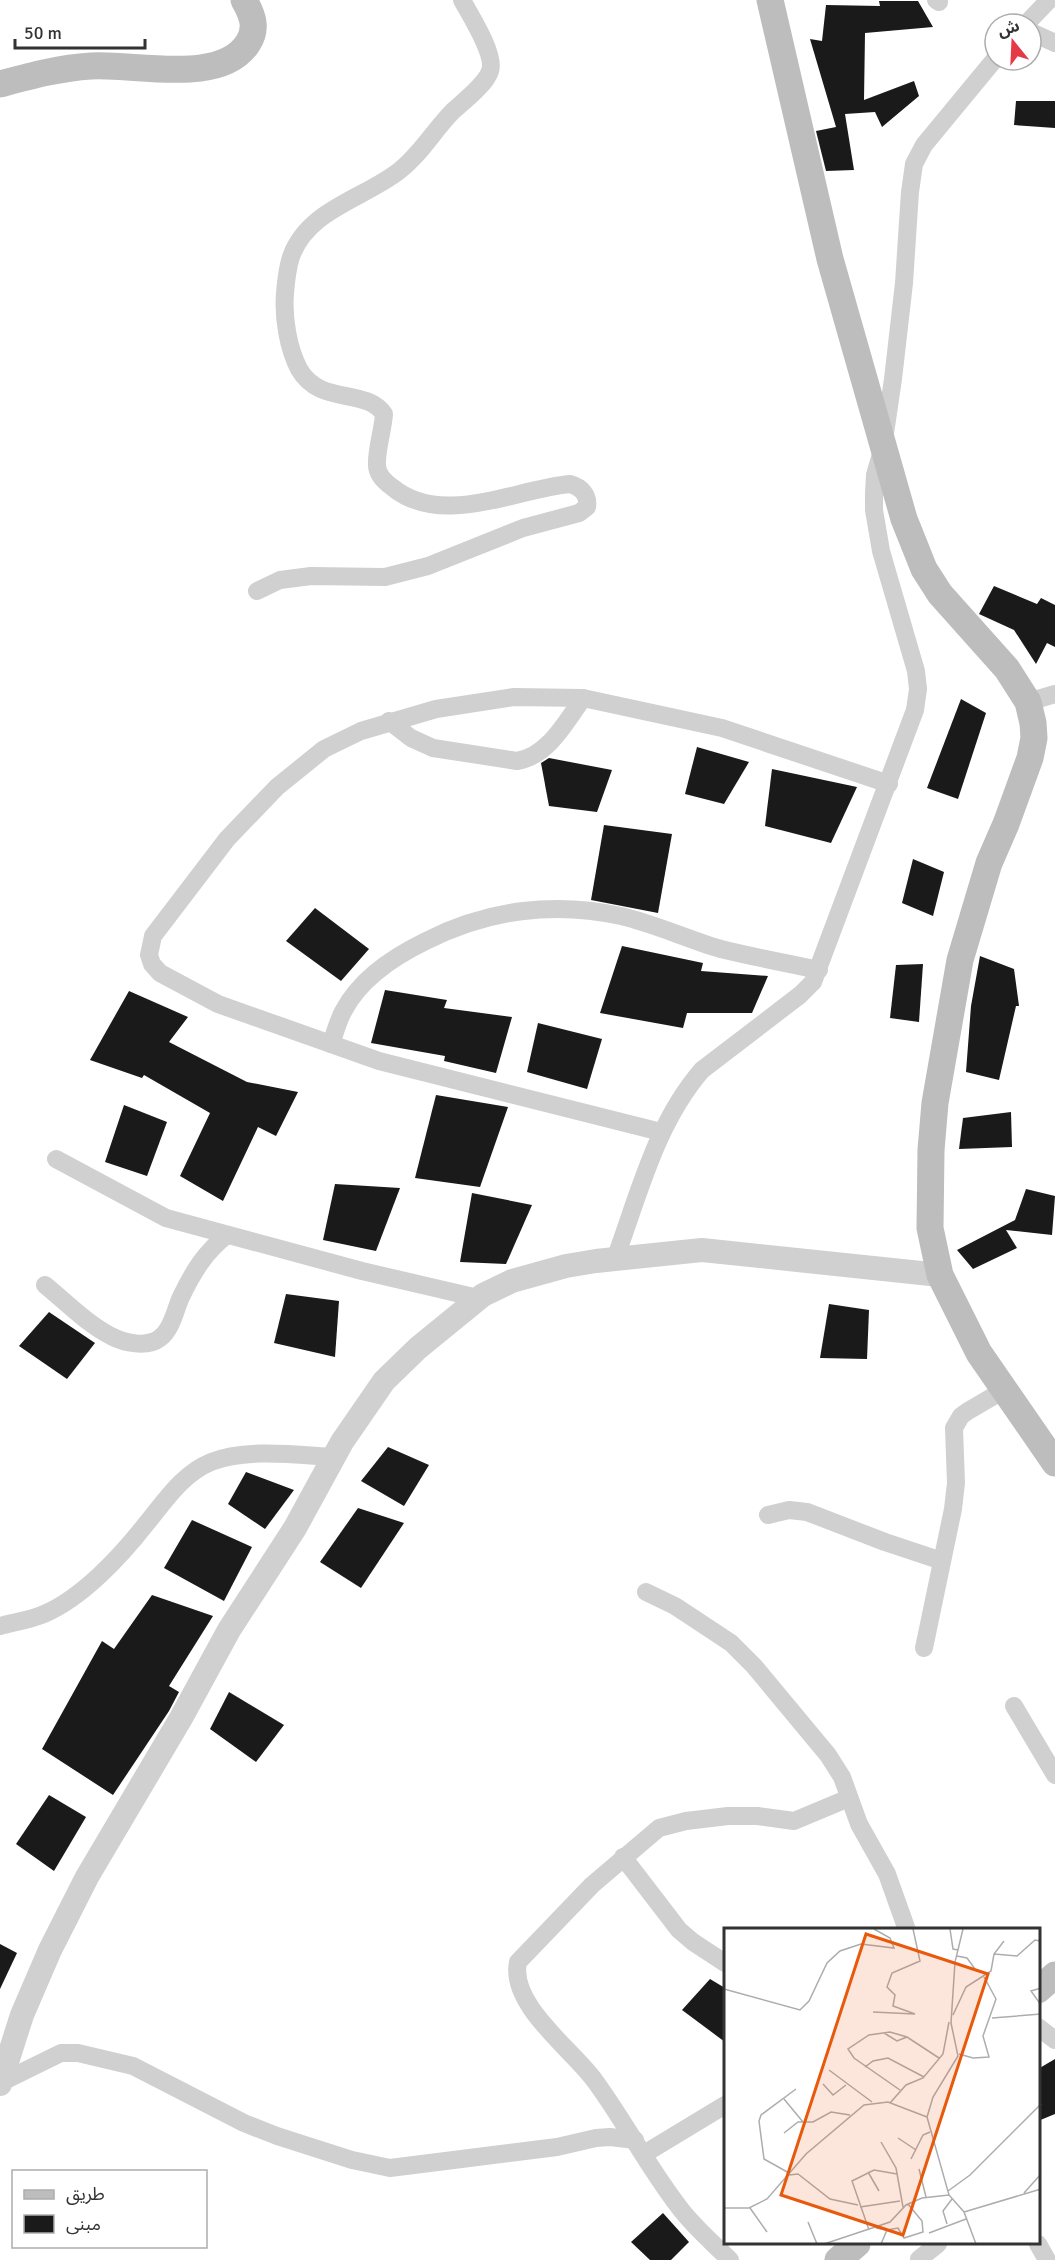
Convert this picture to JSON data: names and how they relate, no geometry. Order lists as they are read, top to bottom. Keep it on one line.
{"legend":["طريق","مبنى"],"scale_bar":"50 m","north":"top"}
